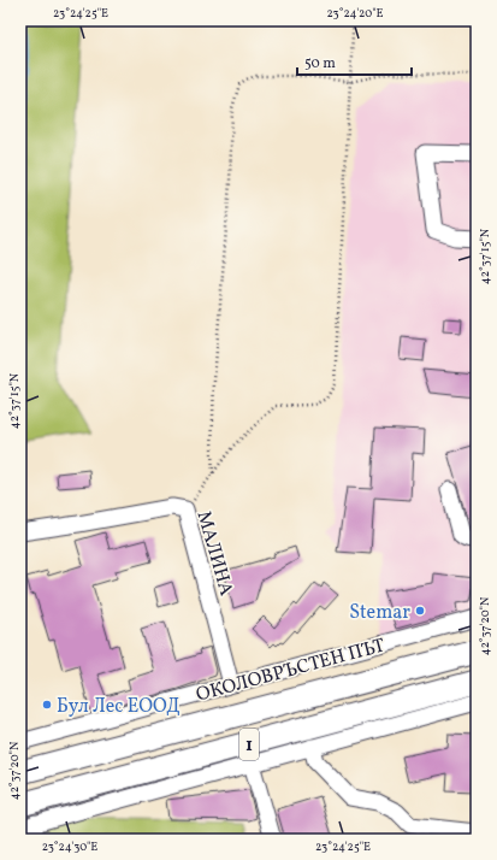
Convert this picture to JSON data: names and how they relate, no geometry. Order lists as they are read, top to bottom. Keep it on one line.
{"streets":{"highway":["ОКОЛОВРЪСТЕН ПЪТ","1"],"street":["МАЛИНА"]},"crossings":[["МАЛИНА","ОКОЛОВРЪСТЕН ПЪТ"]],"places":["Stemar","Бул Лес ЕООД"],"scale_bar":"50 m","coordinates":["23°24'25\"E","23°24'20\"E","42°37'15\"N","42°37'20\"N","23°24'30\"E"]}
